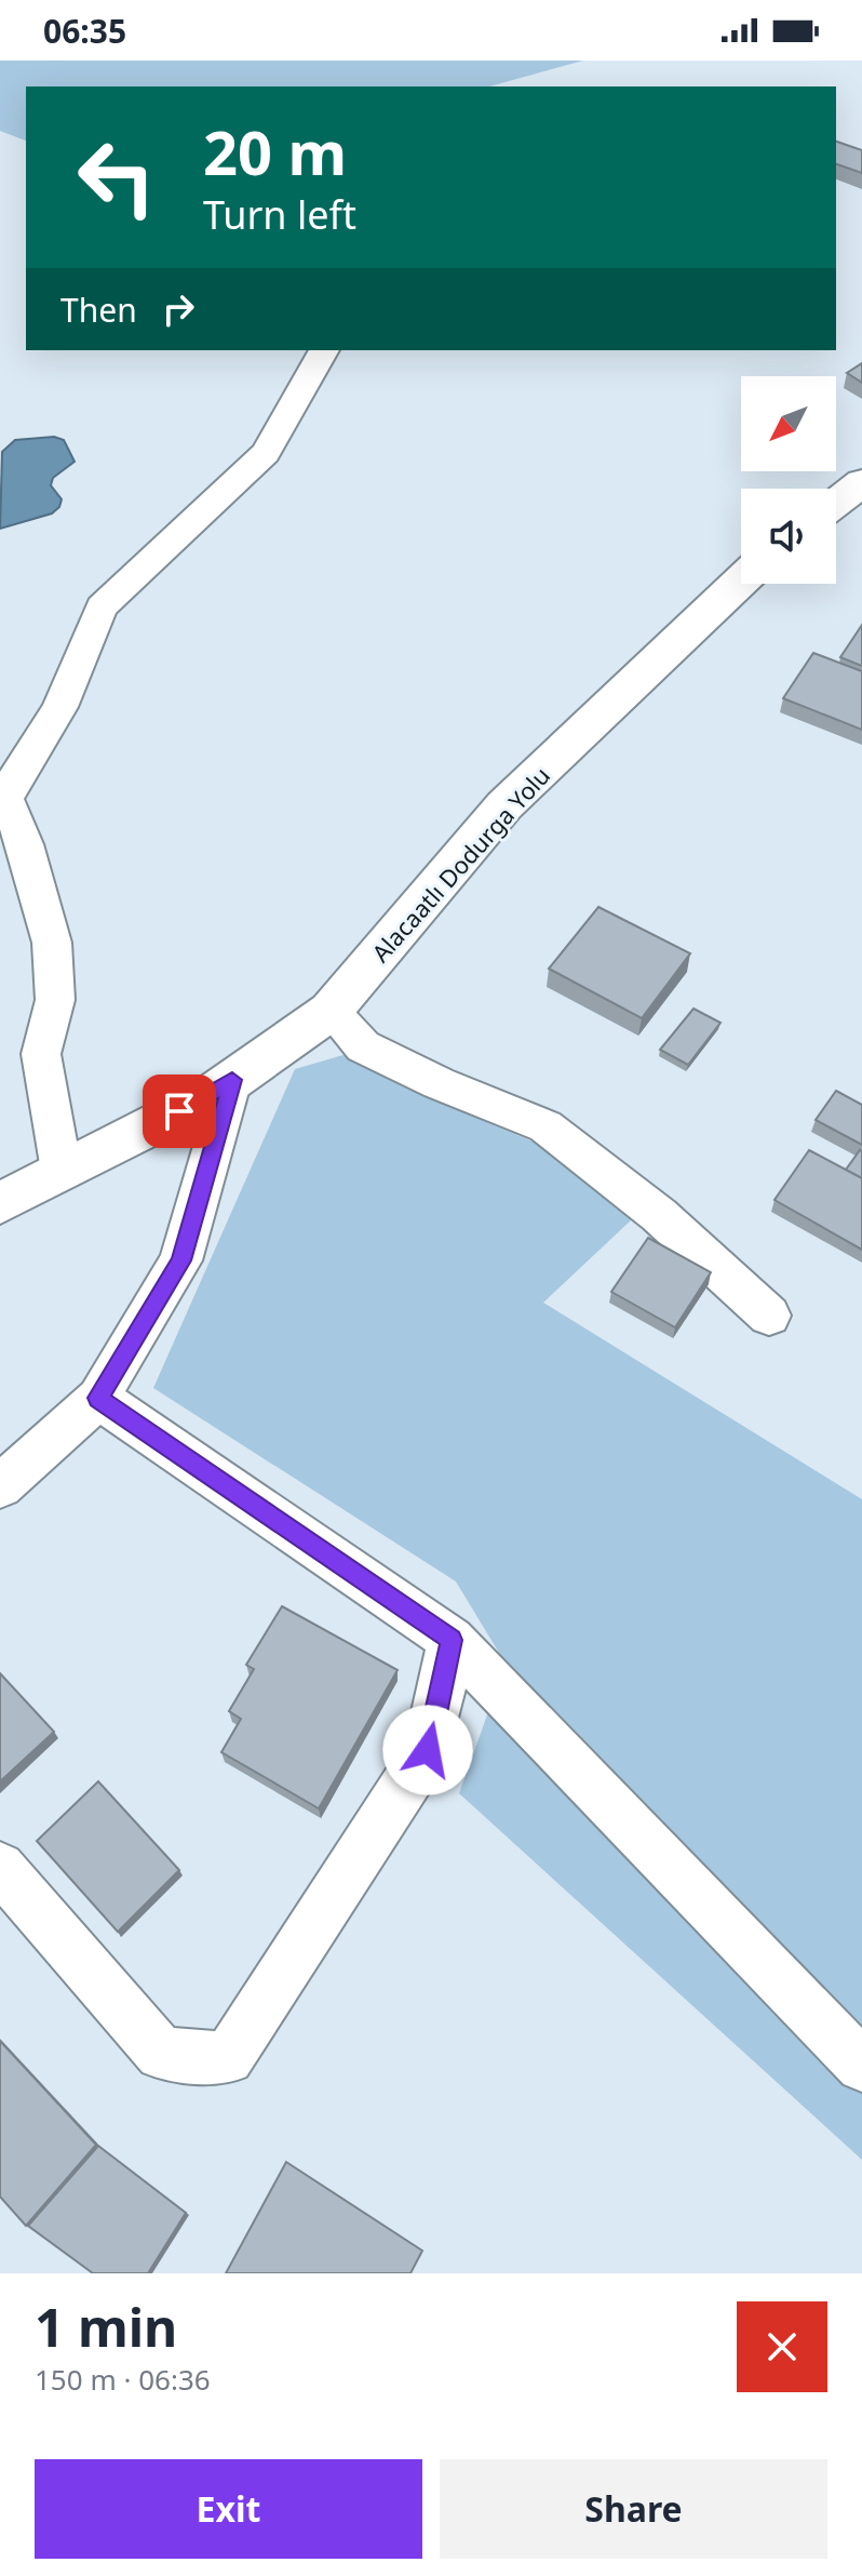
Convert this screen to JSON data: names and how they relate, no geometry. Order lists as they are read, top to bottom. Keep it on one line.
{"streets":{"street":["Alacaatlı Dodurga Yolu"]},"north":"bottom left","page":{"status":"06:35","turn":["20 m","Turn left"],"then":"Then","heading":["1 min","150 m · 06:36"],"buttons":["Exit","Share"]}}
